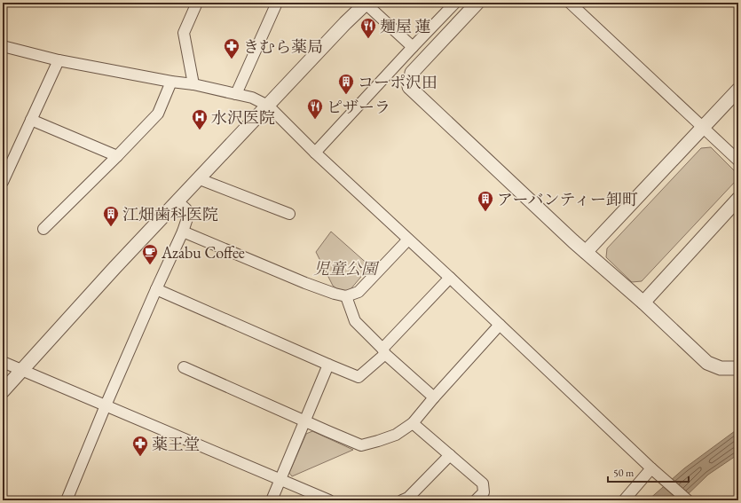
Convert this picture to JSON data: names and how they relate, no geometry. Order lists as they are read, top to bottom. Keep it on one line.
{"parks":["児童公園"],"places":{"restaurant":["麺屋 蓮","ピザーラ"],"pharmacy":["きむら薬局","薬王堂"],"building":["コーポ沢田","アーバンティー卸町","江畑歯科医院"],"hospital":["水沢医院"],"cafe":["Azabu Coffee"]},"scale_bar":"50 m"}
